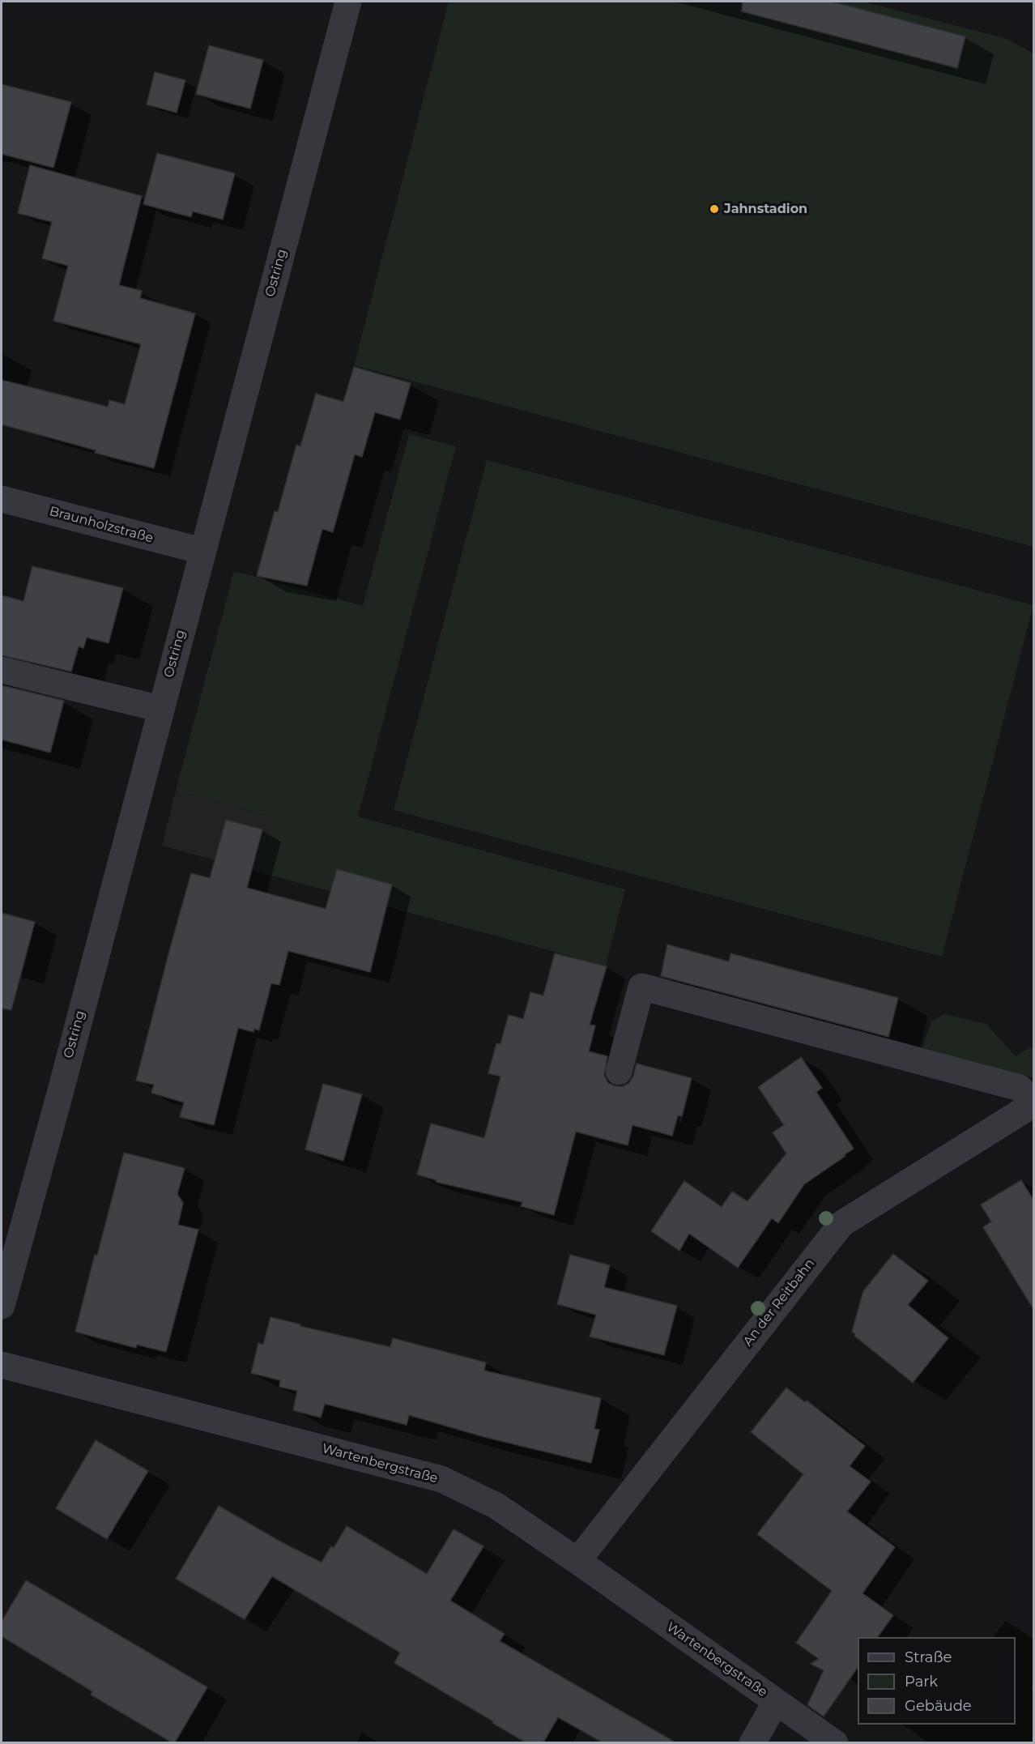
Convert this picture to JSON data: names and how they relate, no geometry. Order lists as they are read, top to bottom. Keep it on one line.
{"streets":{"street":["Ostring","Braunholzstraße","An der Reitbahn","Wartenbergstraße"]},"crossings":[["Ostring","Braunholzstraße"],["An der Reitbahn","Wartenbergstraße"]],"places":["Jahnstadion"],"legend":["Straße","Park","Gebäude"]}
